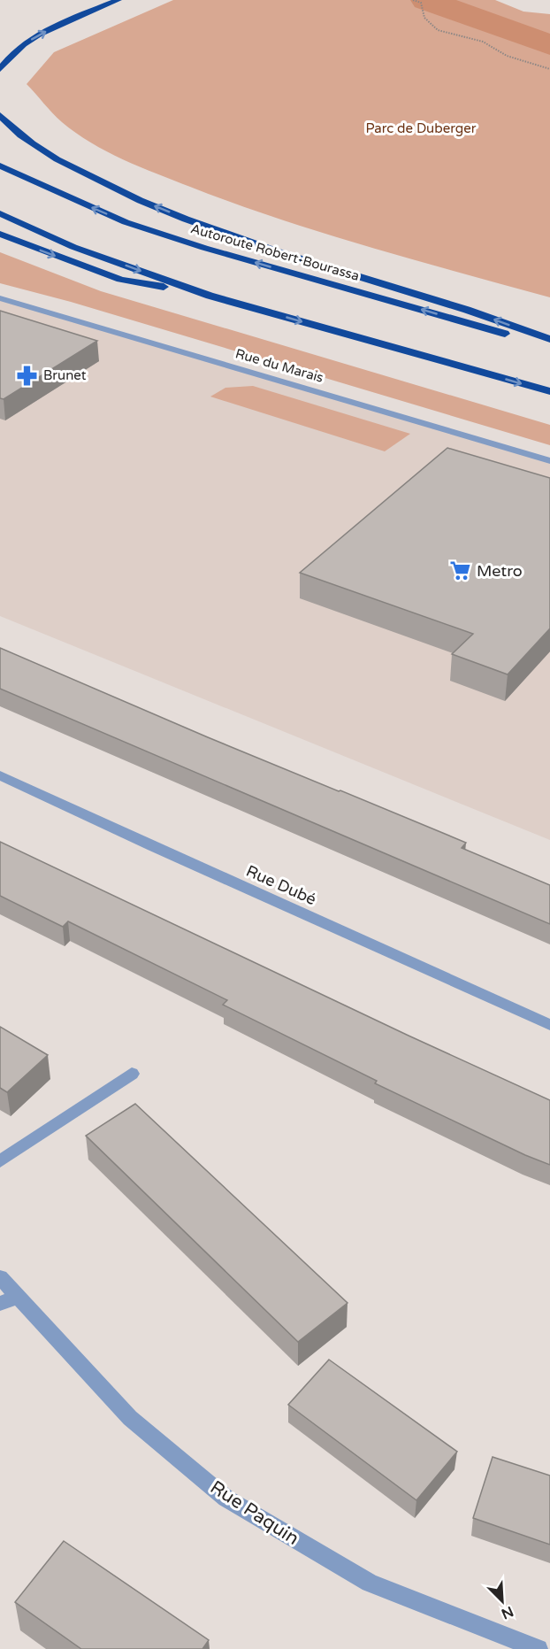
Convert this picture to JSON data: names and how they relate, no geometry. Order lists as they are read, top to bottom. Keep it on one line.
{"streets":{"highway":["Autoroute Robert-Bourassa"],"street":["Rue du Marais","Rue Dubé","Rue Paquin"]},"parks":["Parc de Duberger"],"places":{"pharmacy":["Brunet"],"supermarket":["Metro"]},"north":"bottom right"}
